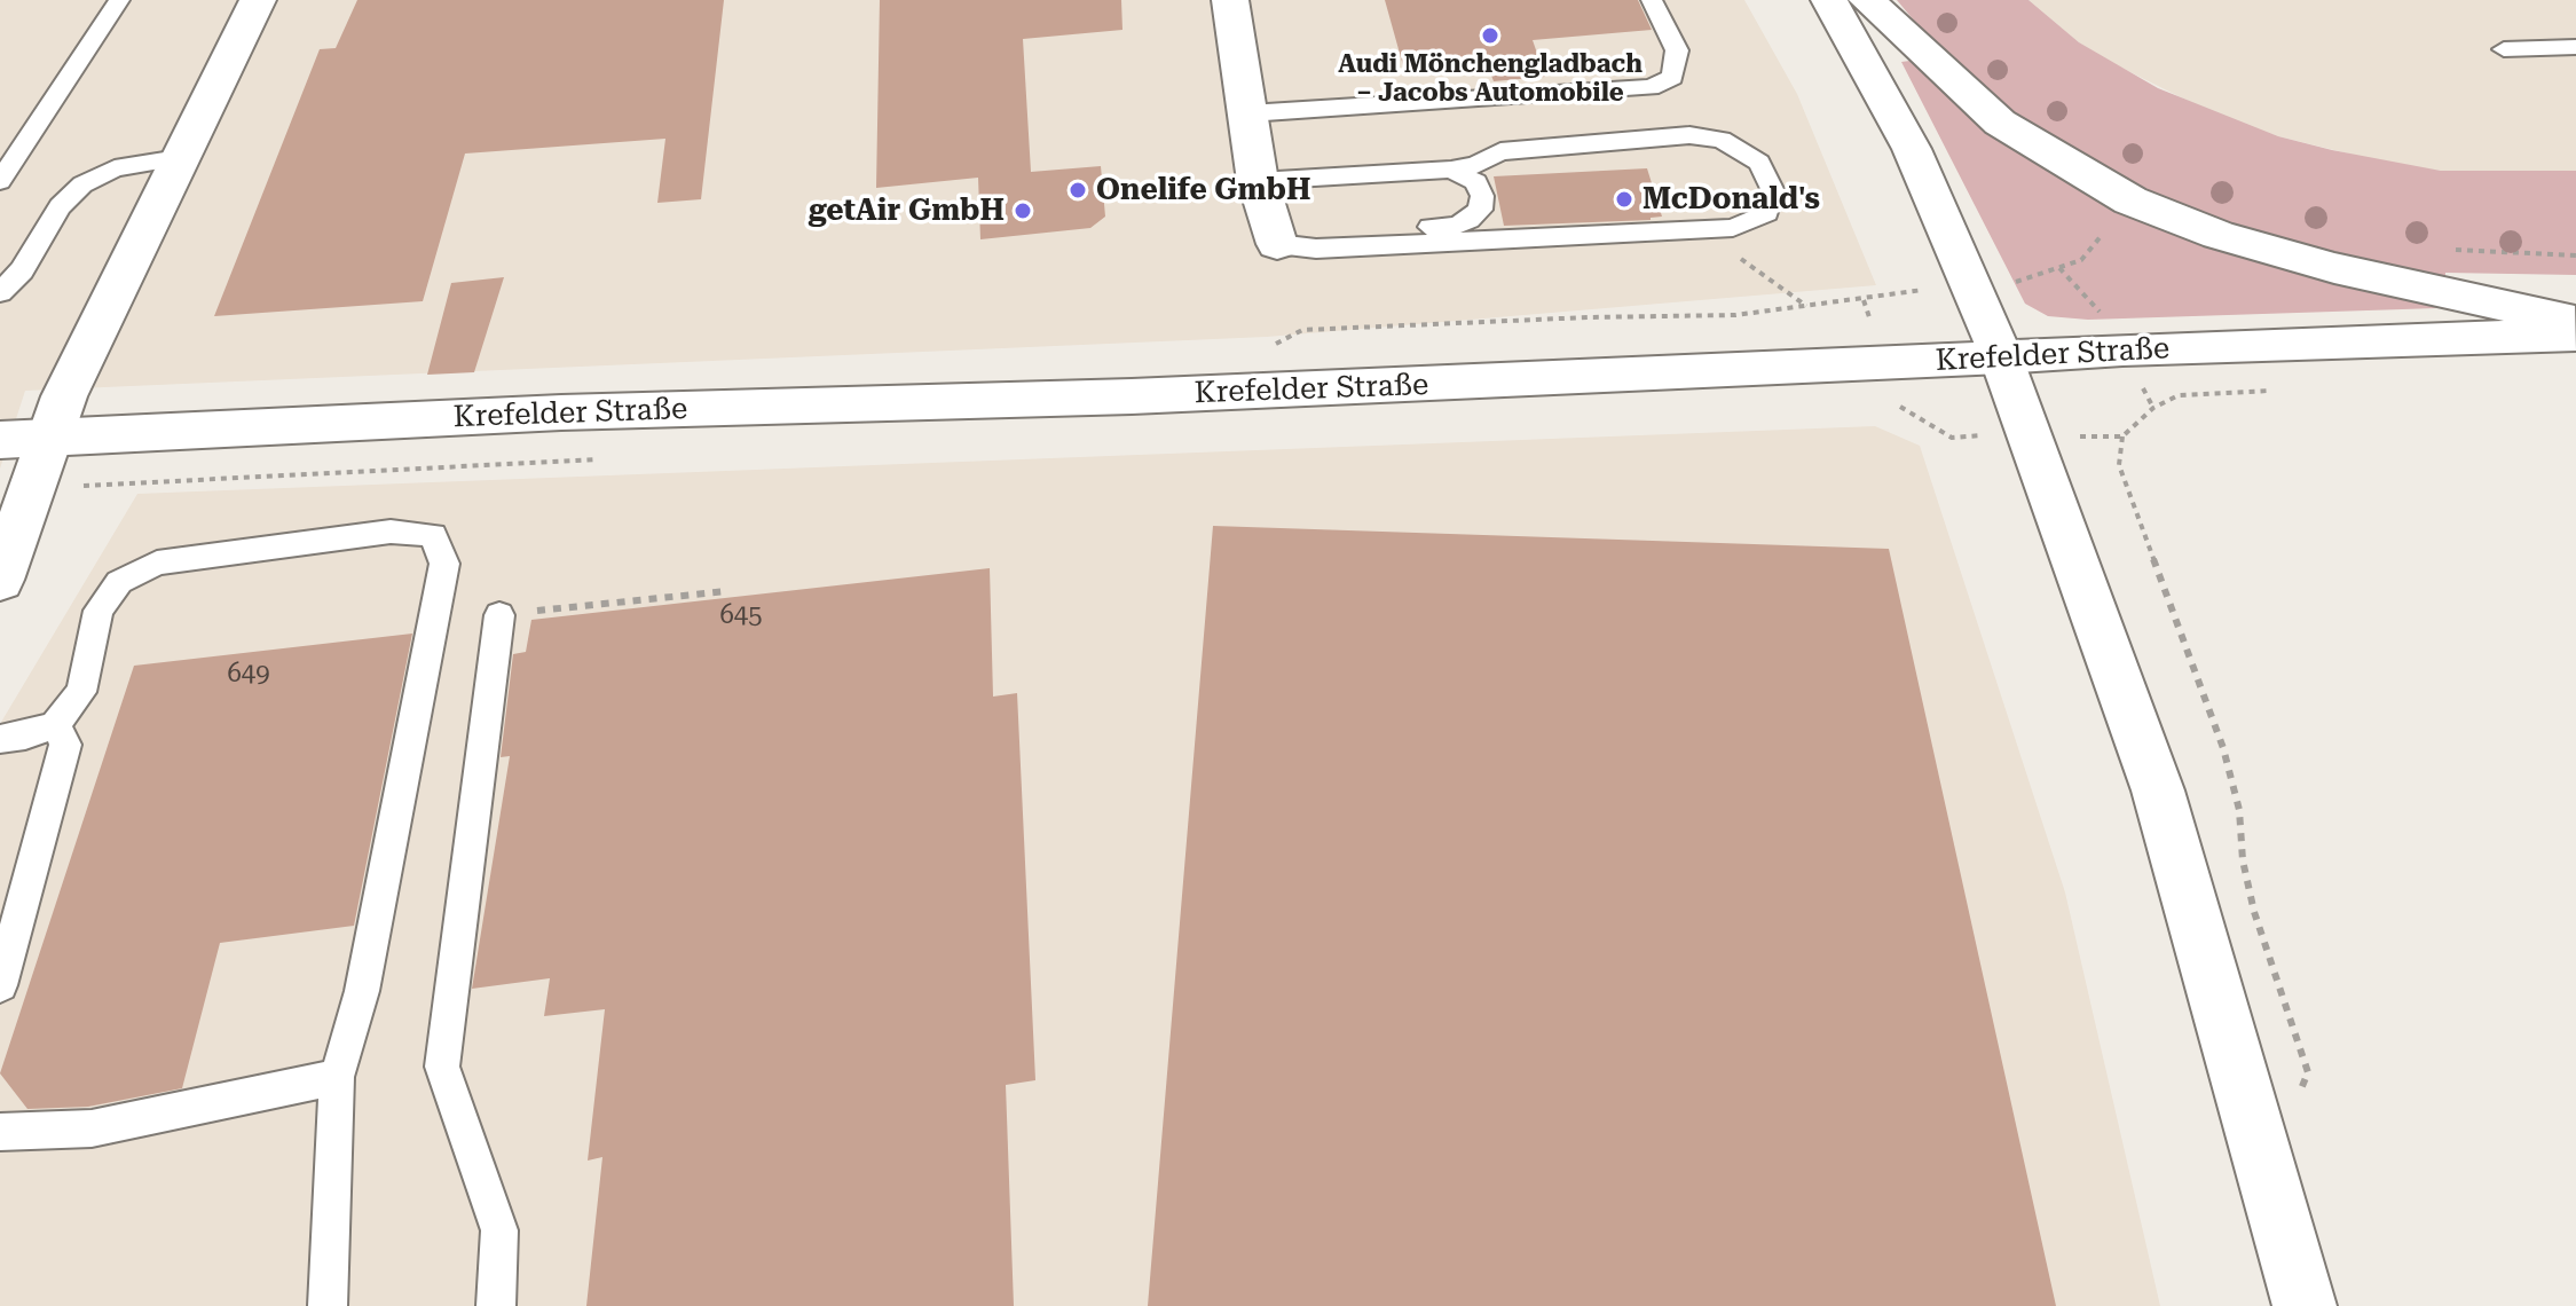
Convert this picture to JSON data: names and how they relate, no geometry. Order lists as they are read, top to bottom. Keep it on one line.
{"streets":{"street":["Krefelder Straße"]},"places":["Audi Mönchengladbach – Jacobs Automobile","Onelife GmbH","McDonald's","getAir GmbH"],"house_numbers":["645","649"]}
